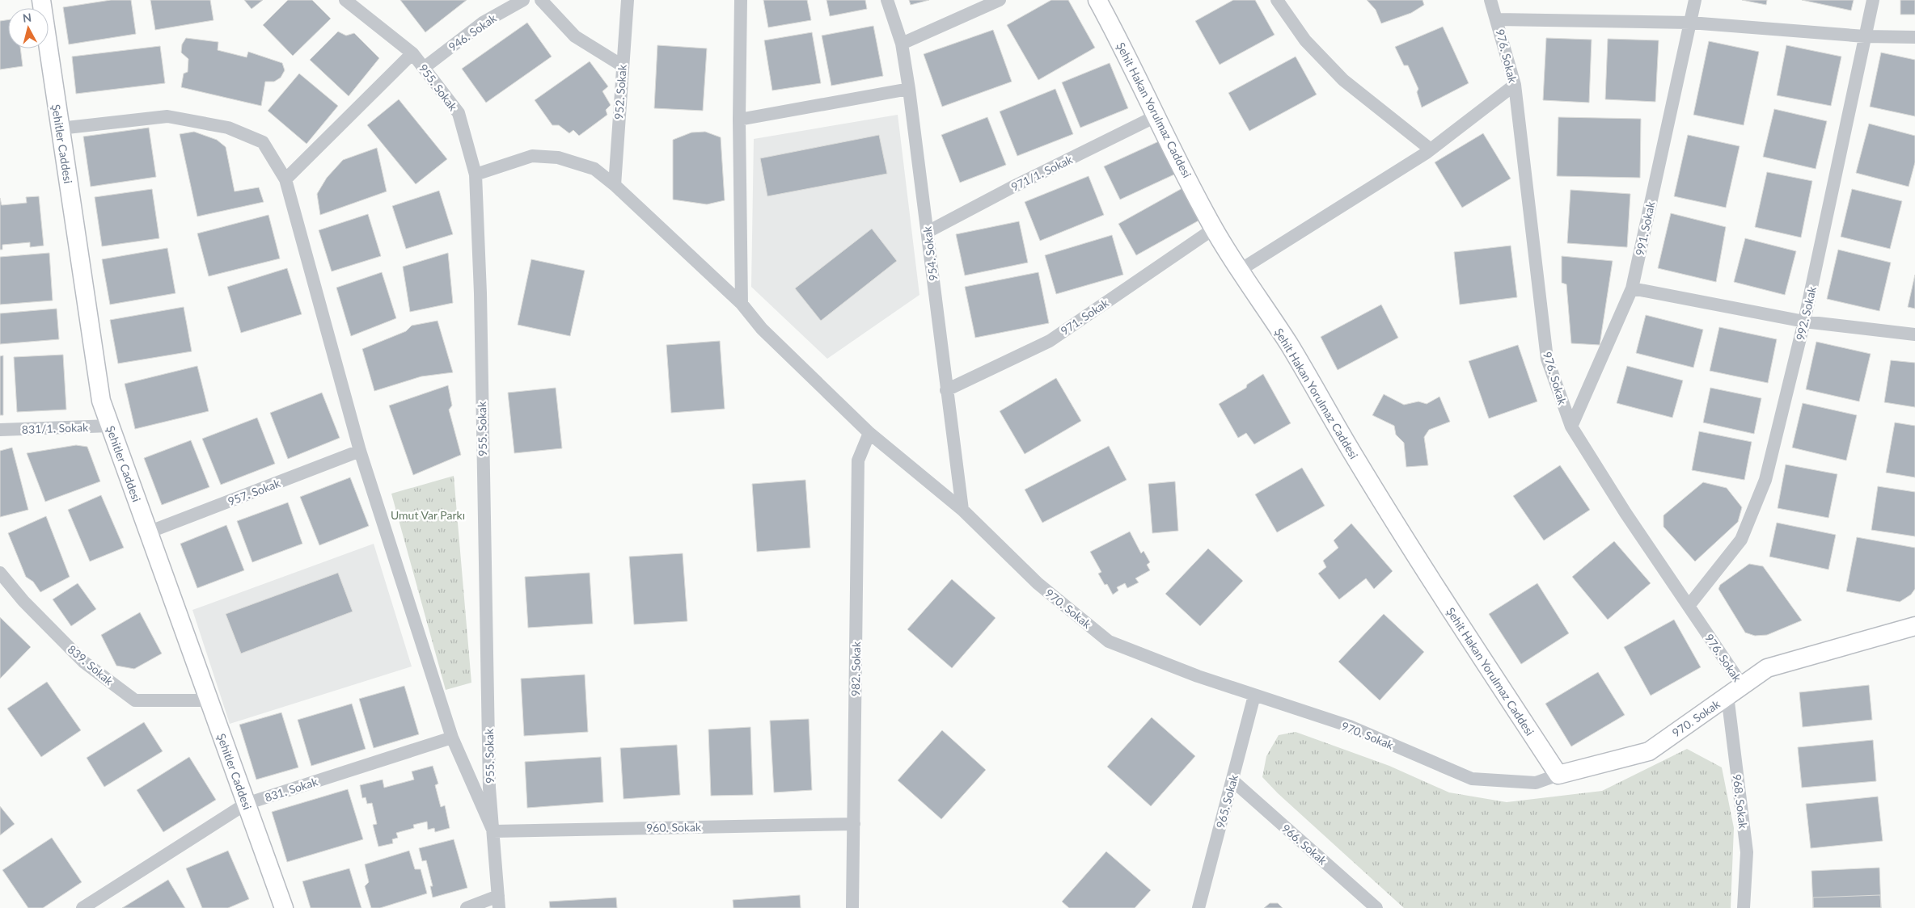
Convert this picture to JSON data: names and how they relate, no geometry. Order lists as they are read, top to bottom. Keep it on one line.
{"streets":{"street":["946. Sokak","976. Sokak","955. Sokak","952. Sokak","Şehit Hakan Yorulmaz Caddesi","Şehitler Caddesi","971/1. Sokak","991. Sokak","954. Sokak","992. Sokak","971. Sokak","831/1. Sokak","957. Sokak","970. Sokak","839. Sokak","982. Sokak","831. Sokak","965. Sokak","968. Sokak","960. Sokak","966. Sokak"]},"crossings":[["946. Sokak","955. Sokak"],["976. Sokak","991. Sokak"],["976. Sokak","992. Sokak"],["976. Sokak","970. Sokak"],["955. Sokak","970. Sokak"],["955. Sokak","960. Sokak"],["952. Sokak","970. Sokak"],["Şehit Hakan Yorulmaz Caddesi","971/1. Sokak"],["Şehit Hakan Yorulmaz Caddesi","971. Sokak"],["Şehit Hakan Yorulmaz Caddesi","970. Sokak"],["Şehitler Caddesi","831/1. Sokak"],["Şehitler Caddesi","957. Sokak"],["Şehitler Caddesi","839. Sokak"],["Şehitler Caddesi","831. Sokak"],["971/1. Sokak","954. Sokak"],["954. Sokak","971. Sokak"],["954. Sokak","970. Sokak"],["970. Sokak","982. Sokak"],["970. Sokak","965. Sokak"],["970. Sokak","968. Sokak"],["982. Sokak","960. Sokak"],["965. Sokak","966. Sokak"]],"parks":["Umut Var Parkı"],"north":"top"}
